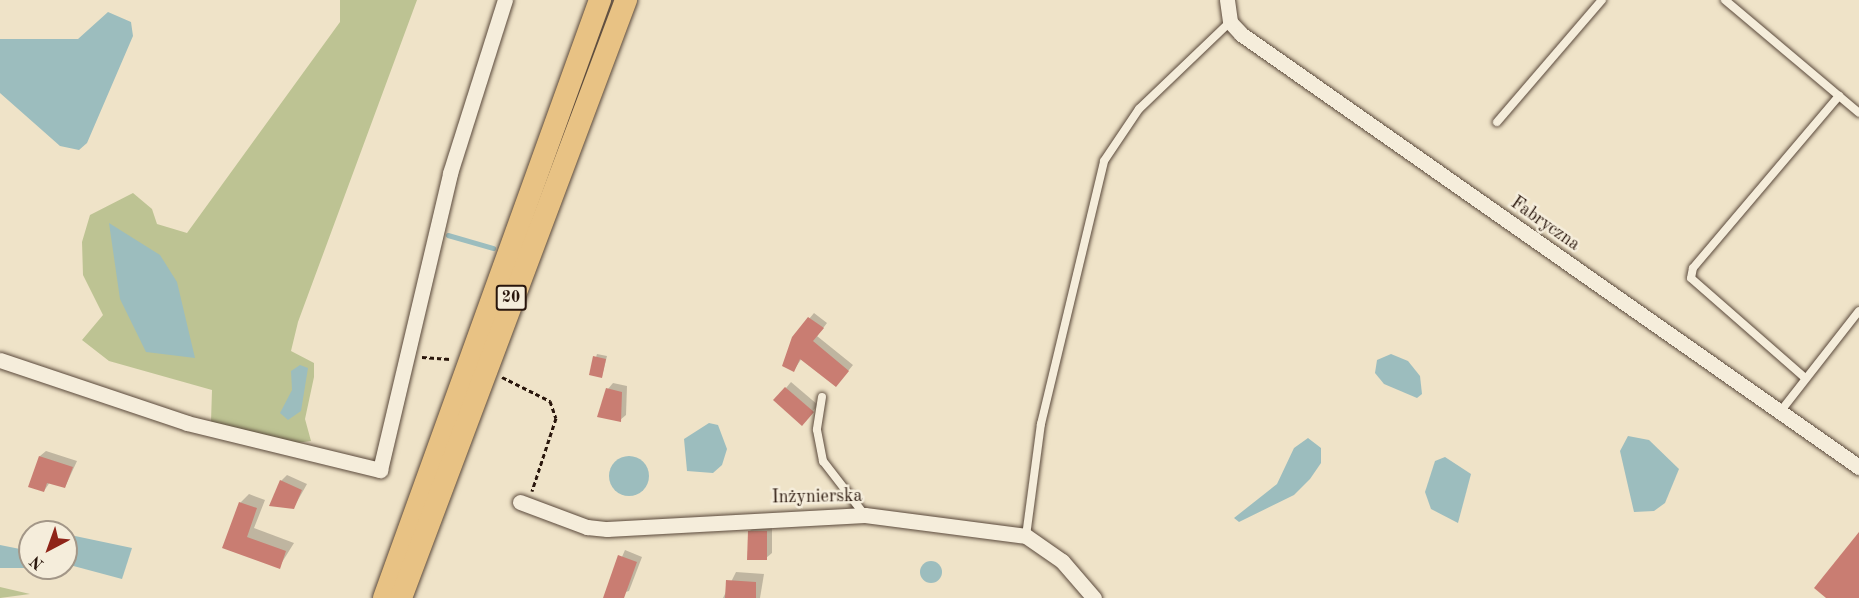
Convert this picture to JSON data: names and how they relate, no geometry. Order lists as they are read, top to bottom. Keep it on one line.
{"streets":{"main road":["20"],"street":["Fabryczna","Inżynierska"]},"north":"bottom left"}
